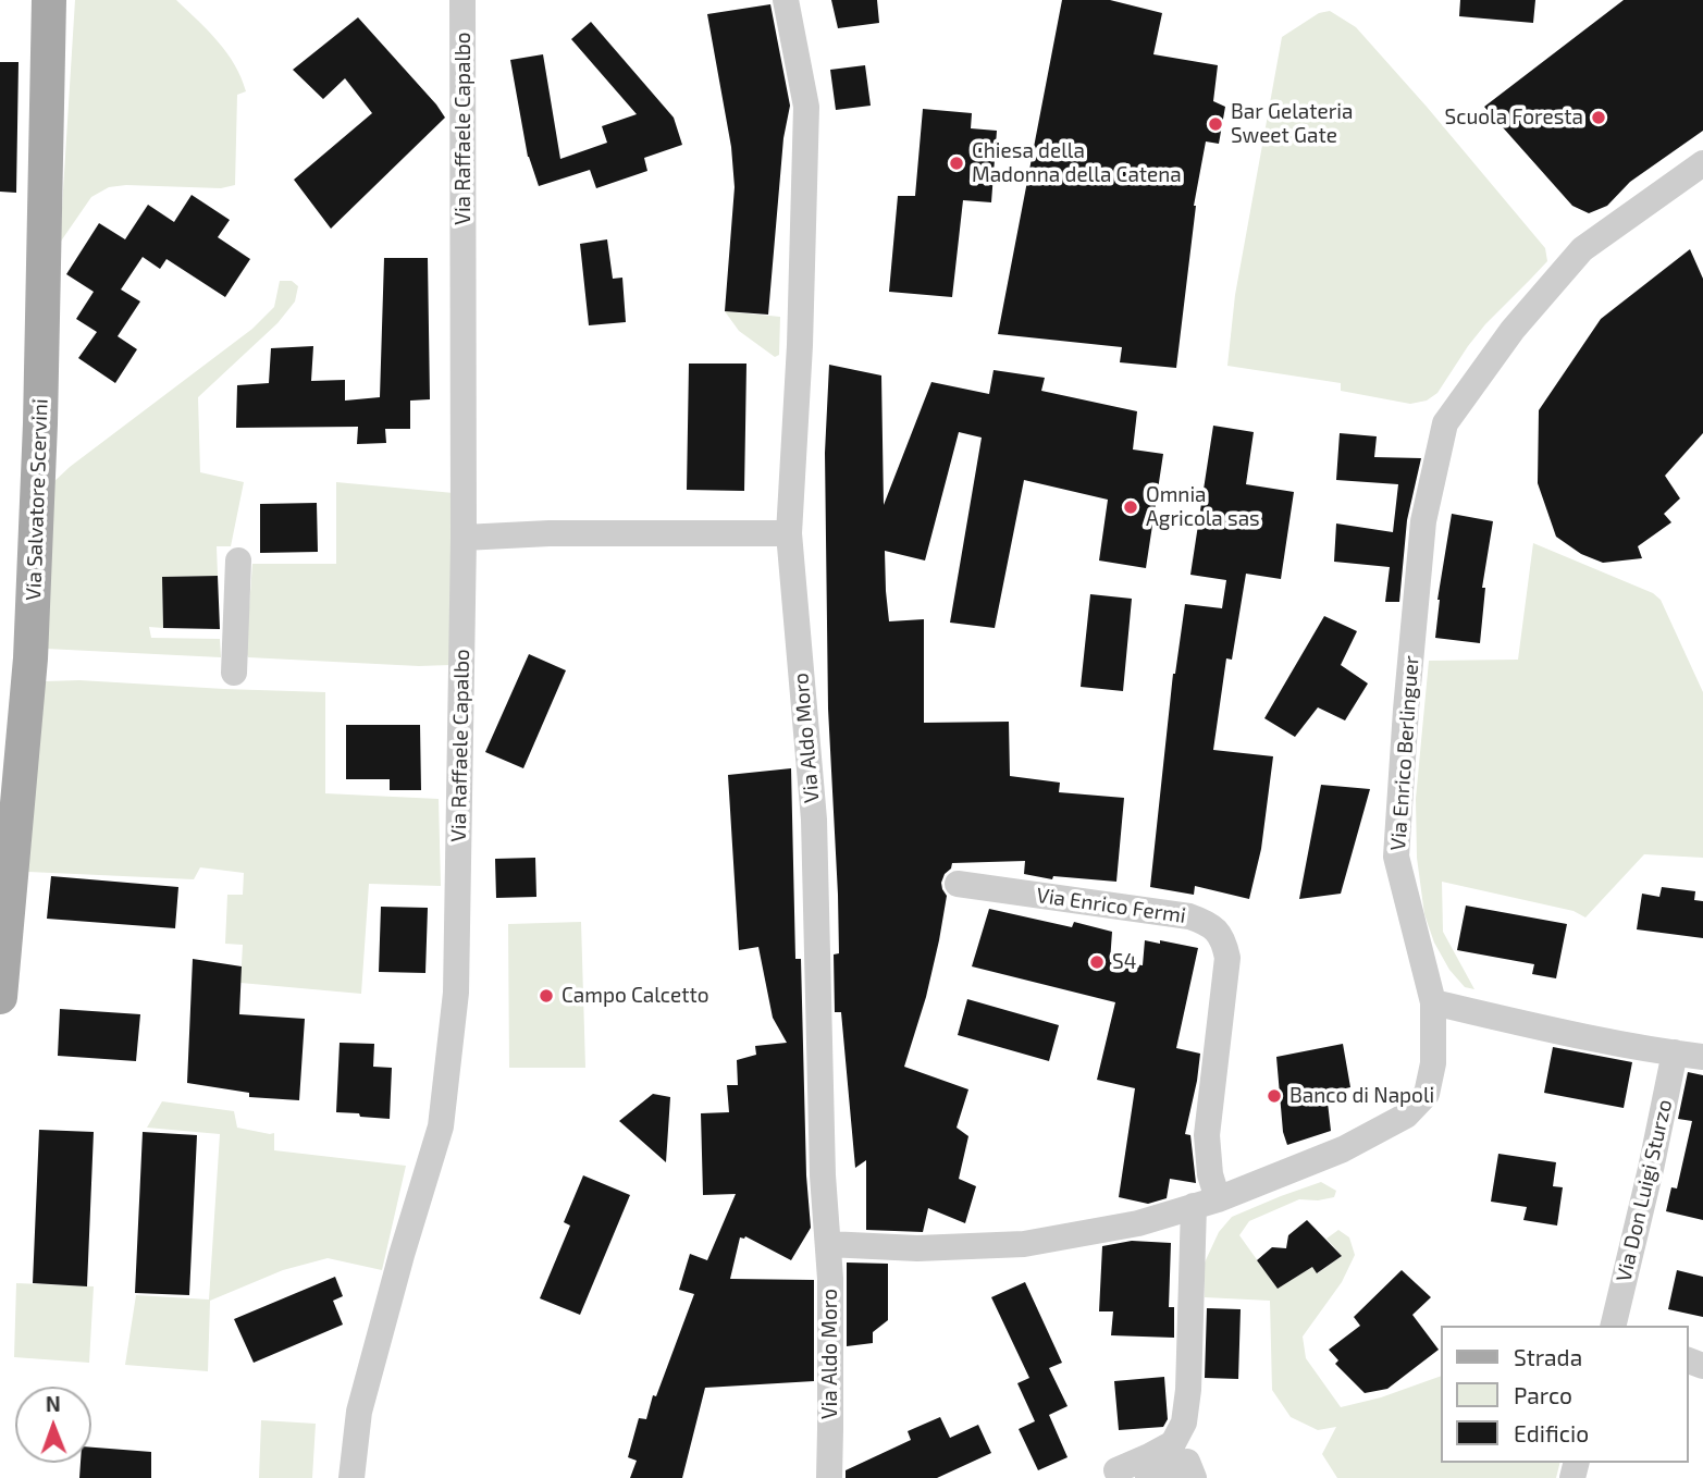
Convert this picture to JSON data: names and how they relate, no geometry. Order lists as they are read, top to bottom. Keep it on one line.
{"streets":{"main road":["Via Salvatore Scervini"],"street":["Via Raffaele Capalbo","Via Aldo Moro","Via Enrico Berlinguer","Via Enrico Fermi","Via Don Luigi Sturzo"]},"crossings":[["Via Aldo Moro","Via Enrico Berlinguer"],["Via Enrico Berlinguer","Via Enrico Fermi"]],"places":["Scuola Foresta","Bar Gelateria Sweet Gate","Chiesa della Madonna della Catena","Omnia Agricola sas","S4","Campo Calcetto","Banco di Napoli"],"legend":["Strada","Parco","Edificio"],"north":"top"}
